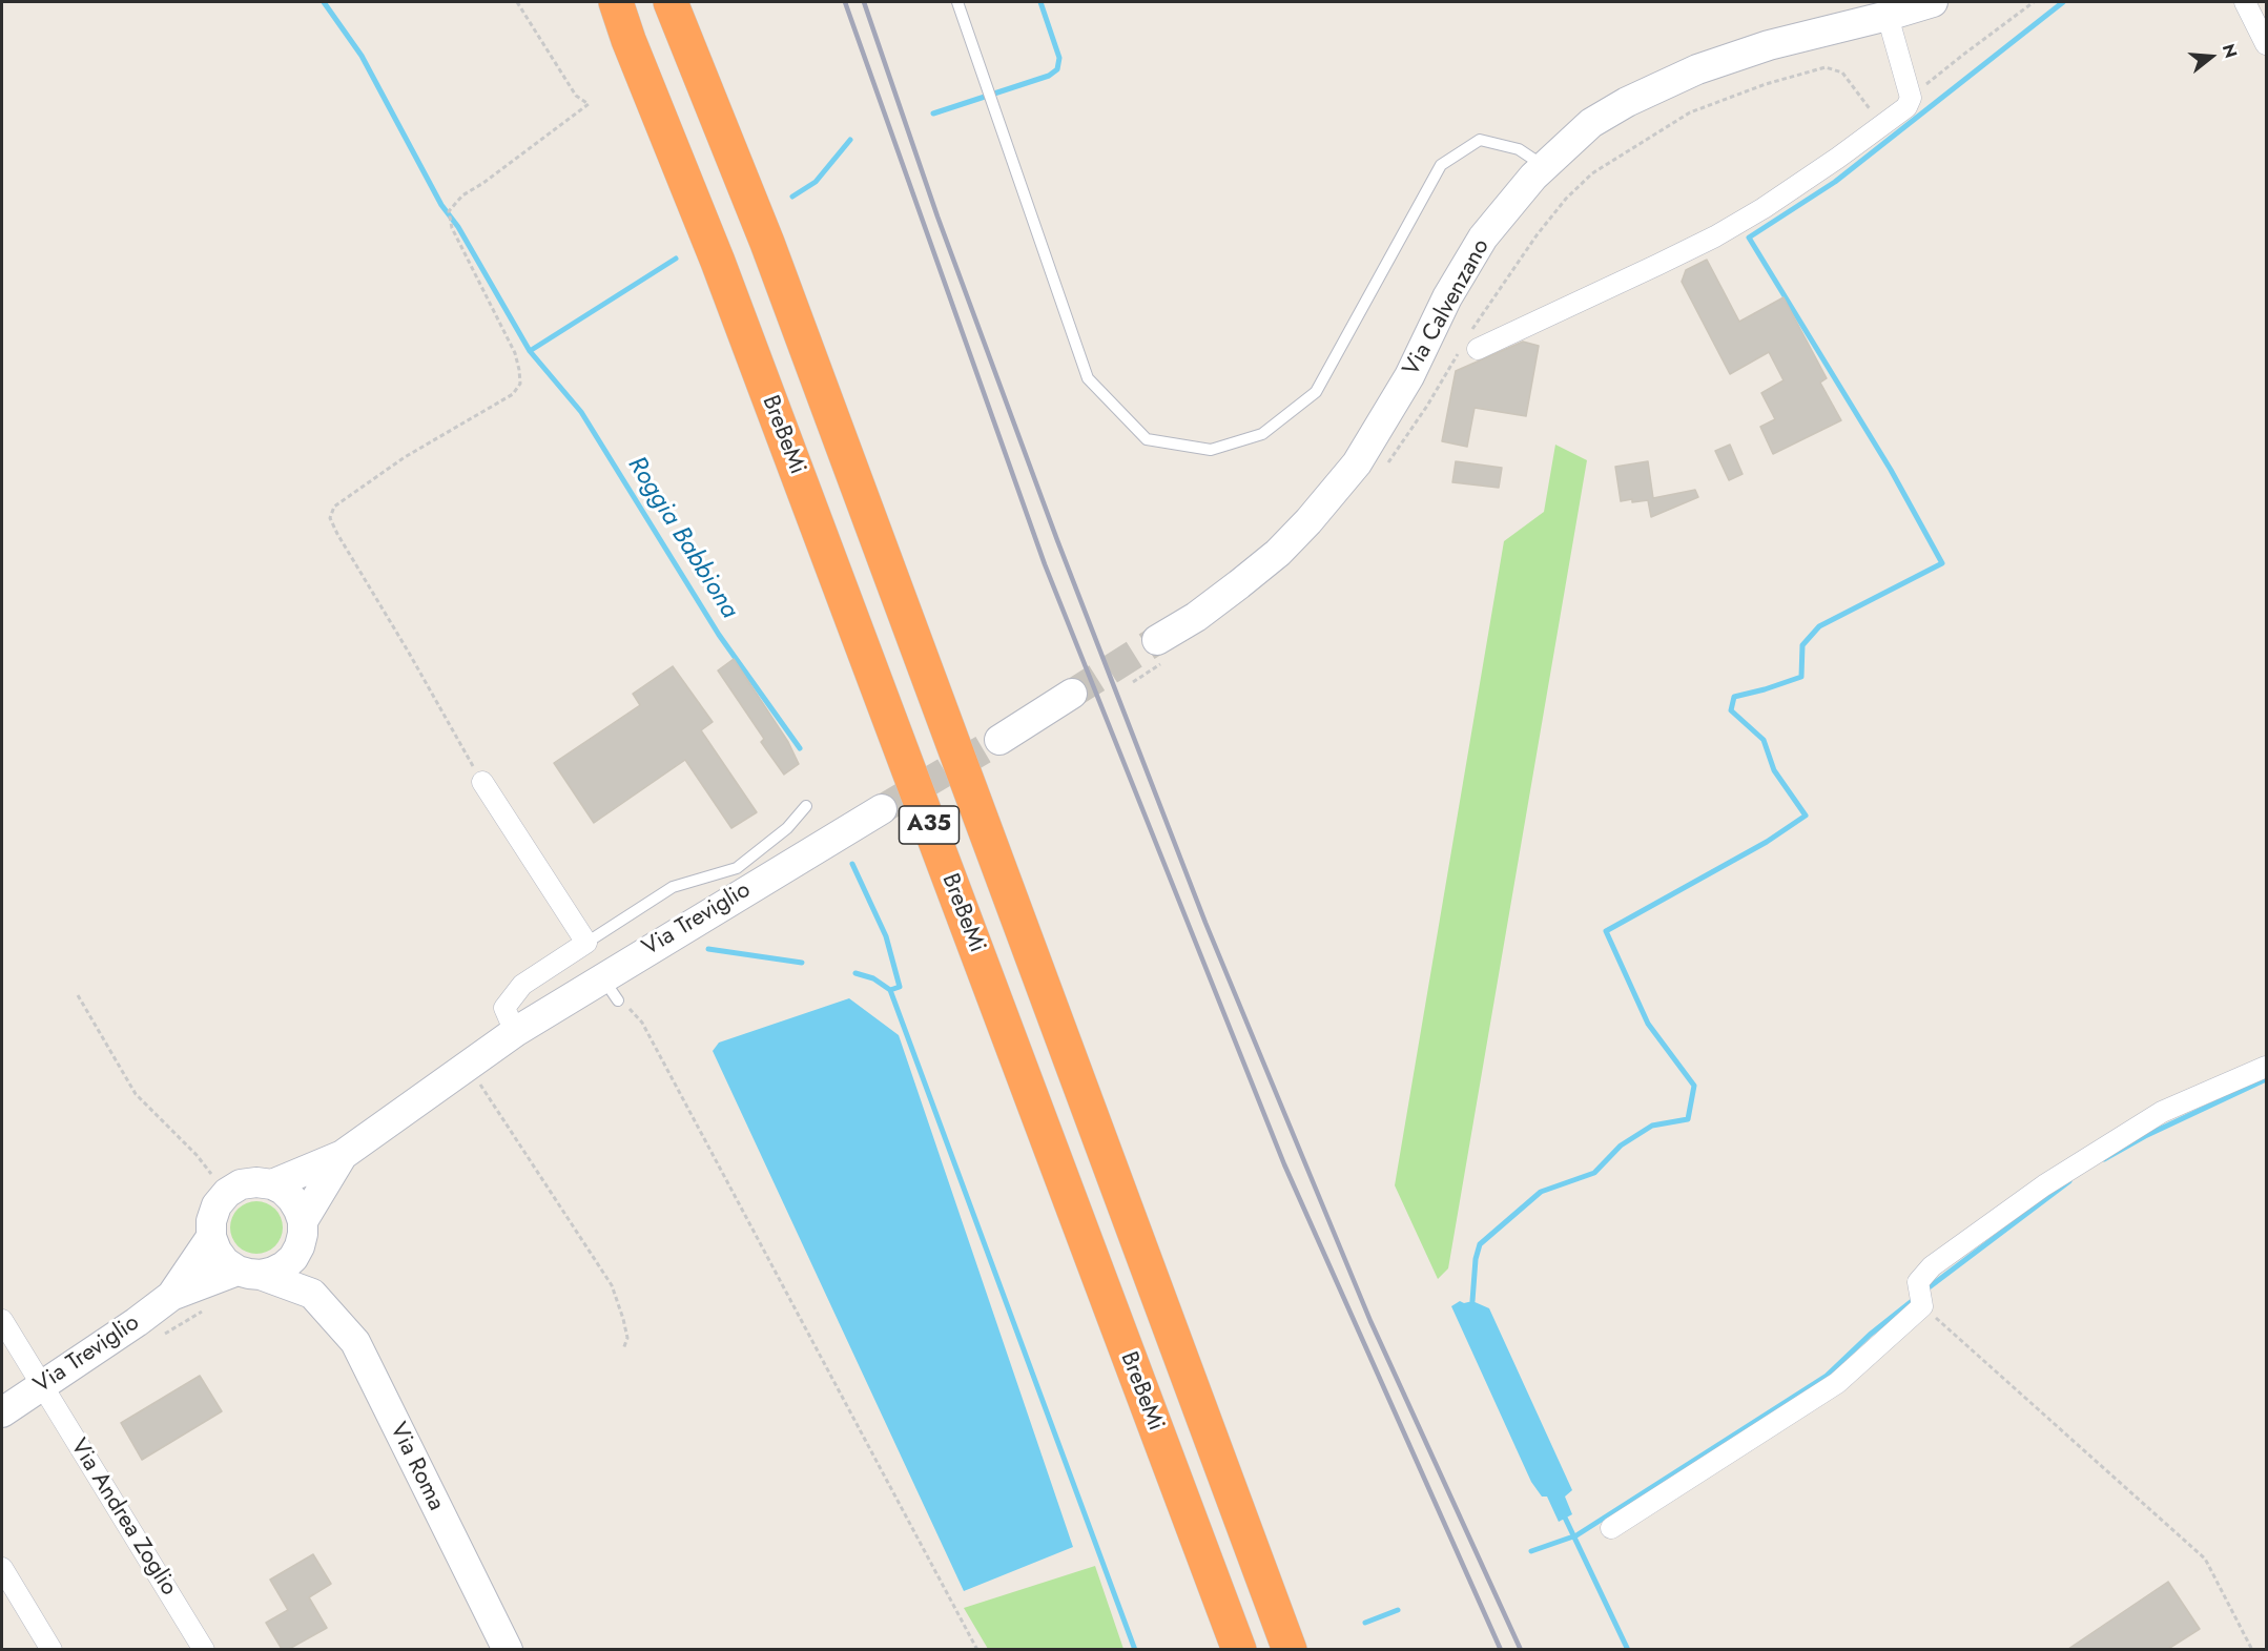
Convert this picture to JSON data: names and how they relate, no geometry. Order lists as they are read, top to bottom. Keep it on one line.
{"streets":{"highway":["BreBeMi","A35"],"main road":["Via Calvenzano","Via Treviglio","Via Roma"],"street":["Via Andrea Zoglio"]},"crossings":[["Via Treviglio","Via Roma"],["Via Treviglio","Via Andrea Zoglio"]],"water":["Roggia Babbiona"],"north":"right"}
